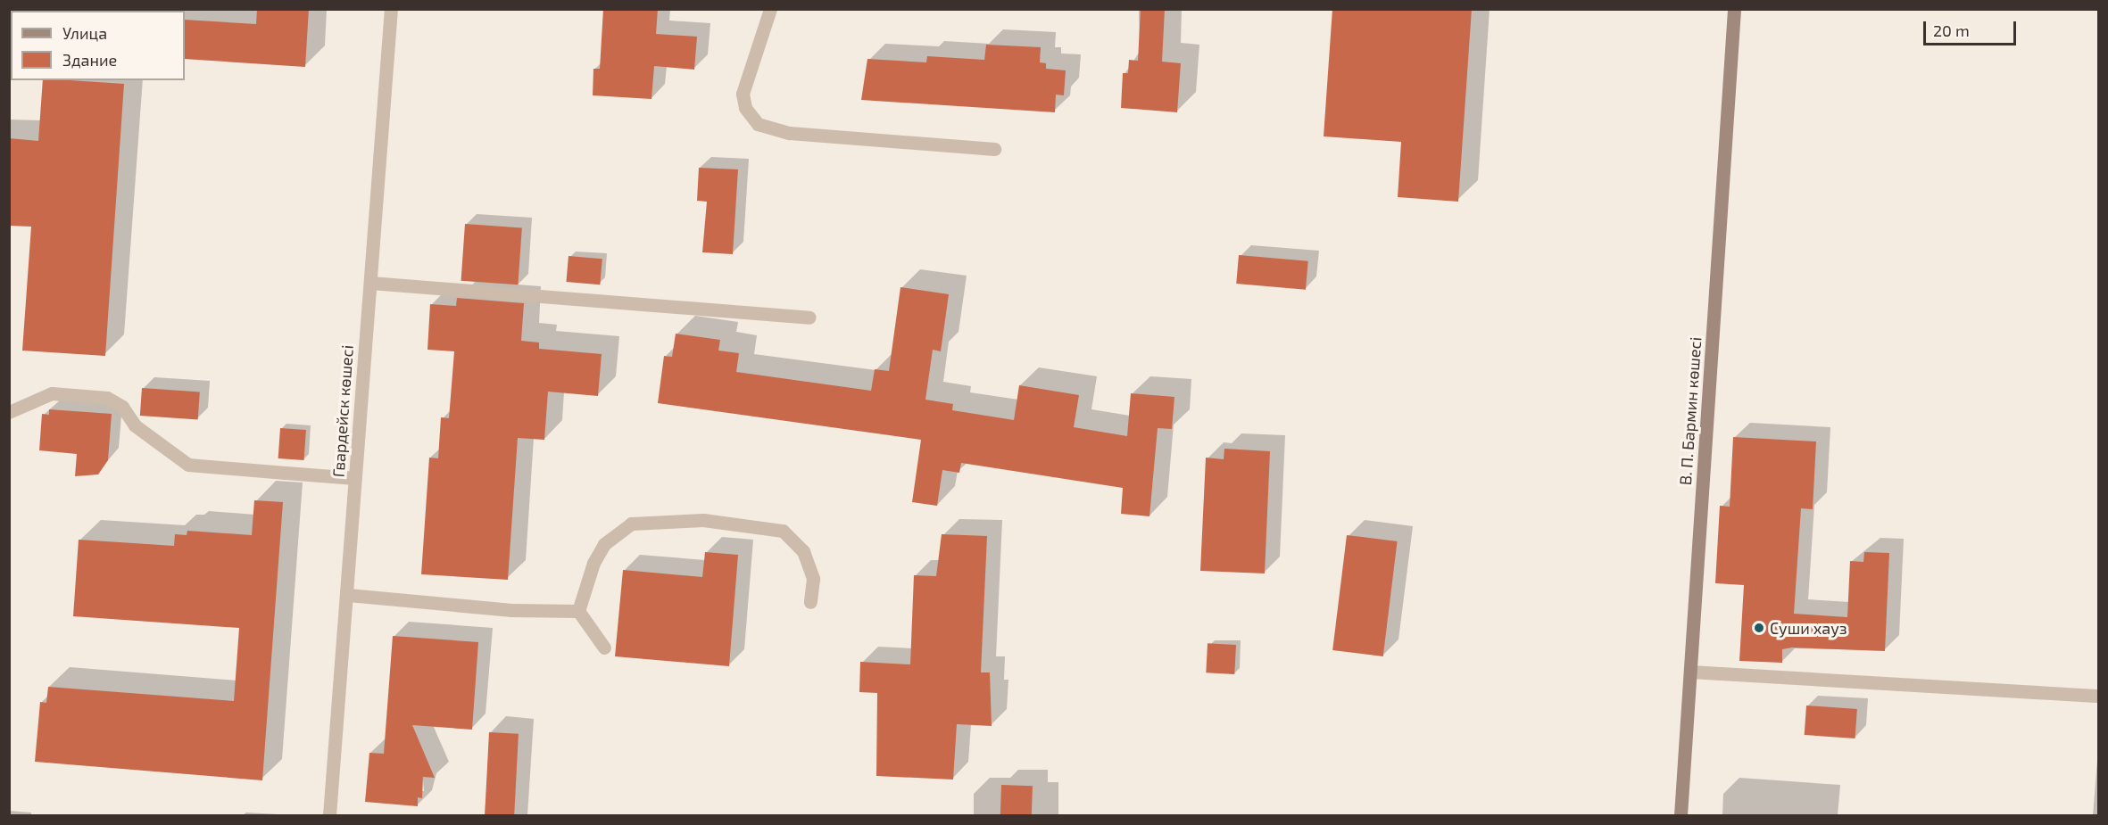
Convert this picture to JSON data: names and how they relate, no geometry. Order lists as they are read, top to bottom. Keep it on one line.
{"streets":{"street":["Гвардейск көшесі","В. П. Бармин көшесі"]},"places":["Суши хауз"],"legend":["Улица","Здание"],"scale_bar":"20 m"}
